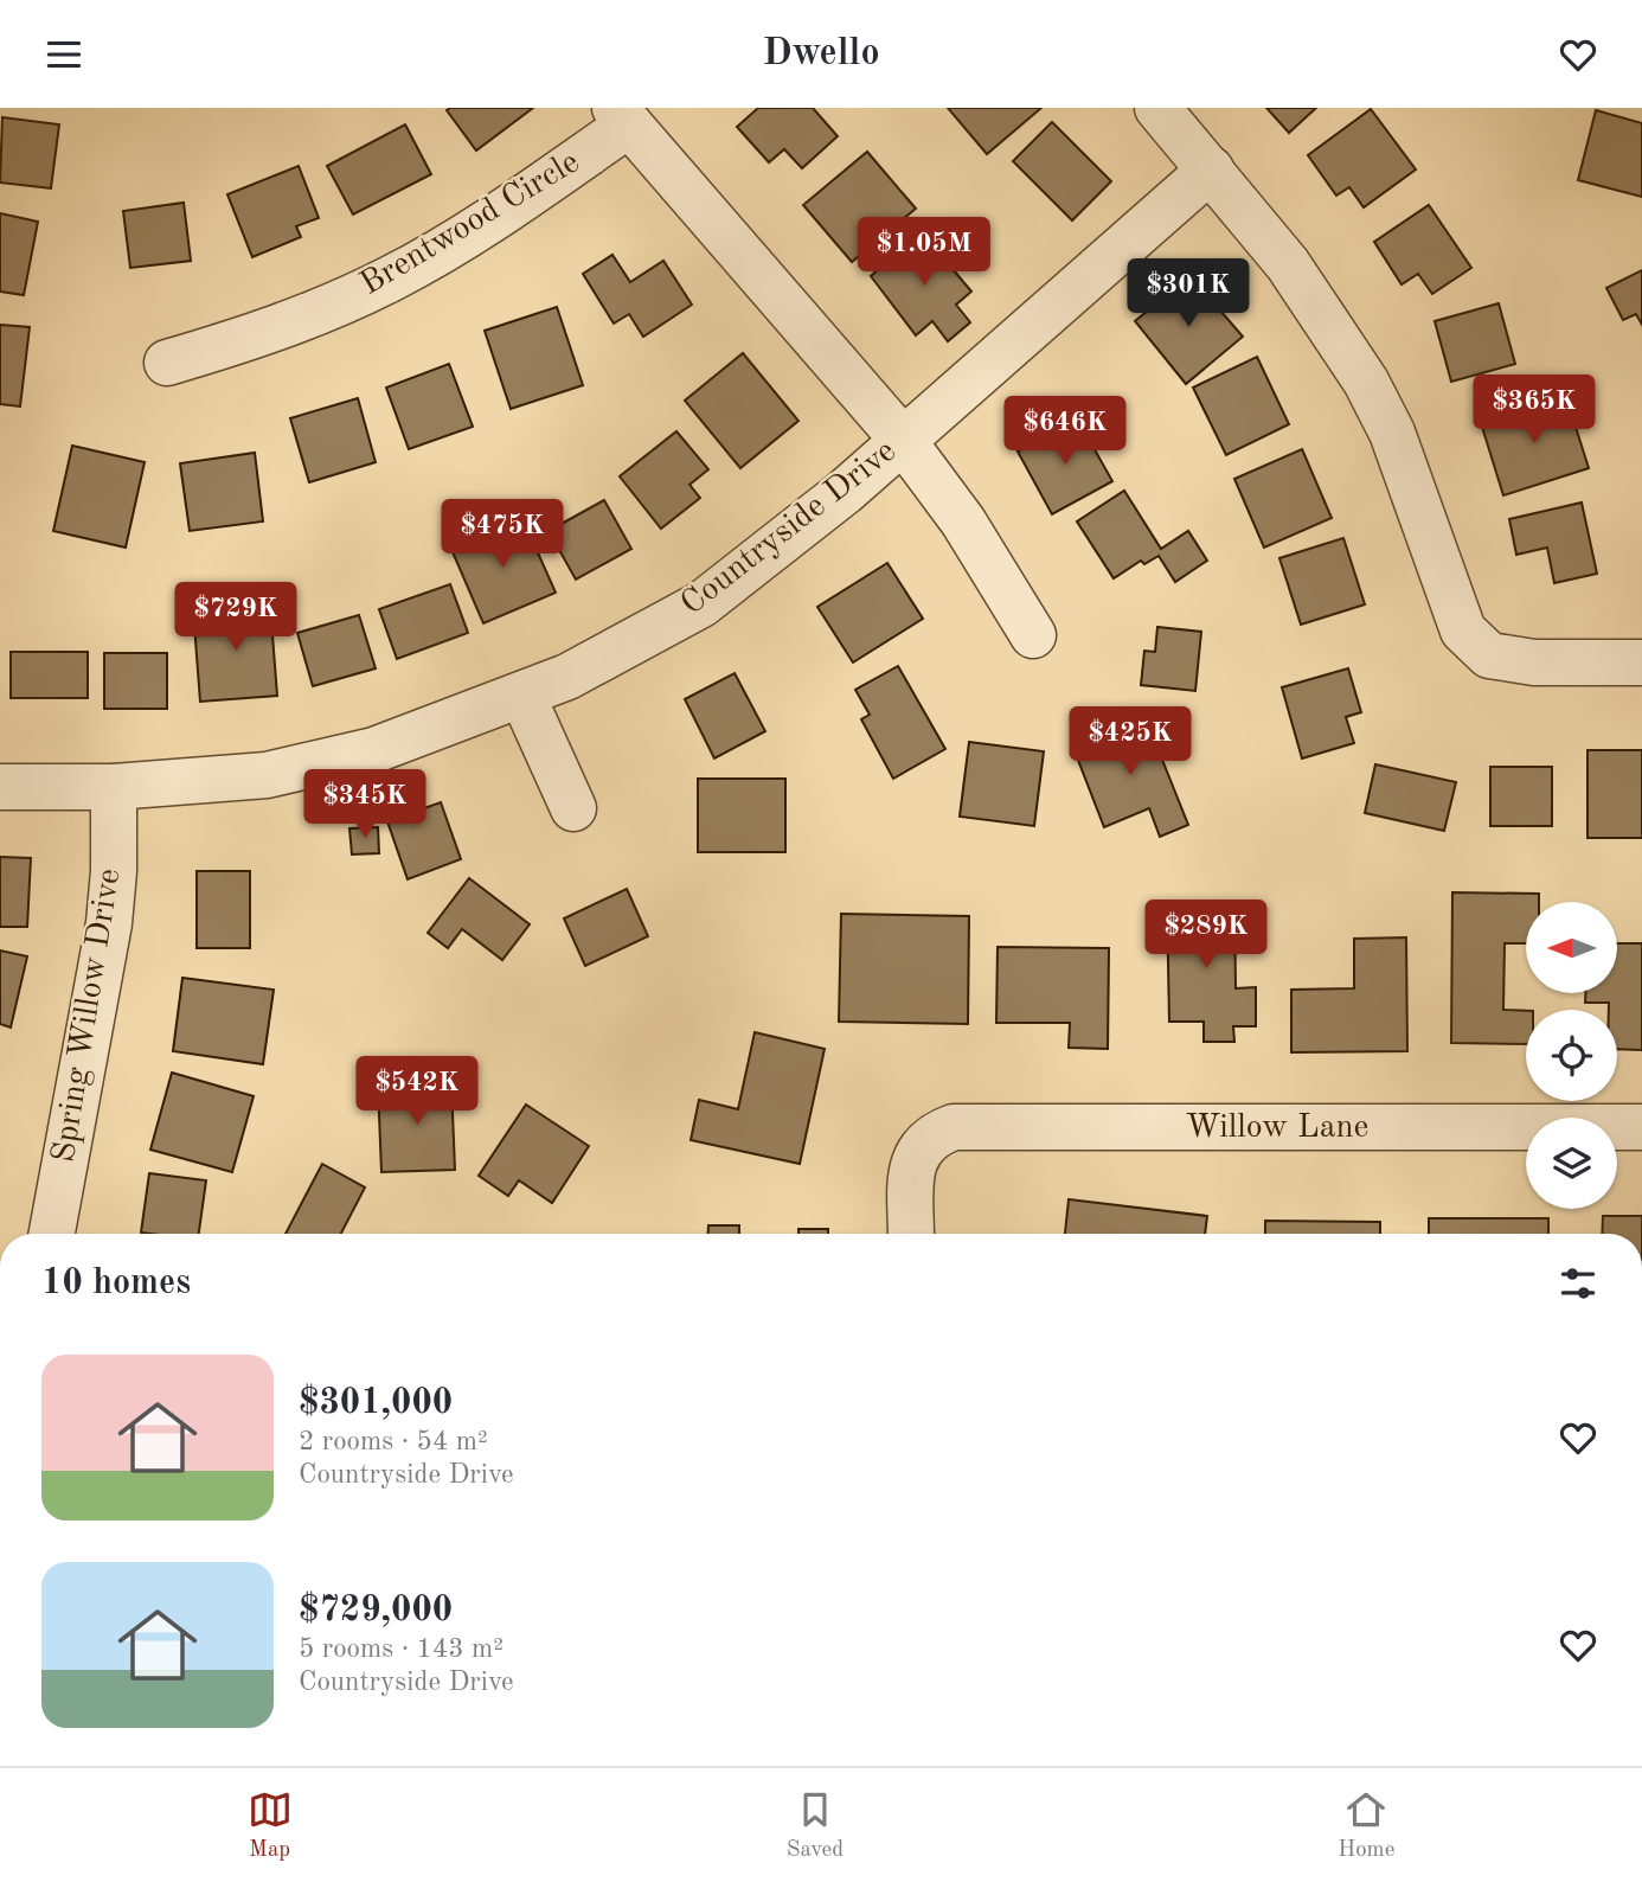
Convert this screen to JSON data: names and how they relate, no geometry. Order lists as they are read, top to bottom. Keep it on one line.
{"streets":{"street":["Brentwood Circle","Countryside Drive","Spring Willow Drive","Willow Lane"]},"crossings":[["Countryside Drive","Spring Willow Drive"]],"north":"left","page":{"header":"Dwello","price":["$1.05M","$301K","$365K","$646K","$475K","$729K","$425K","$345K","$289K","$542K"],"heading":"10 homes","list":[{"name":"$301,000","note":"2 rooms · 54 m² · Countryside Drive"},{"name":"$729,000","note":"5 rooms · 143 m² · Countryside Drive"}],"tabs":["Map","Saved","Home"]}}
